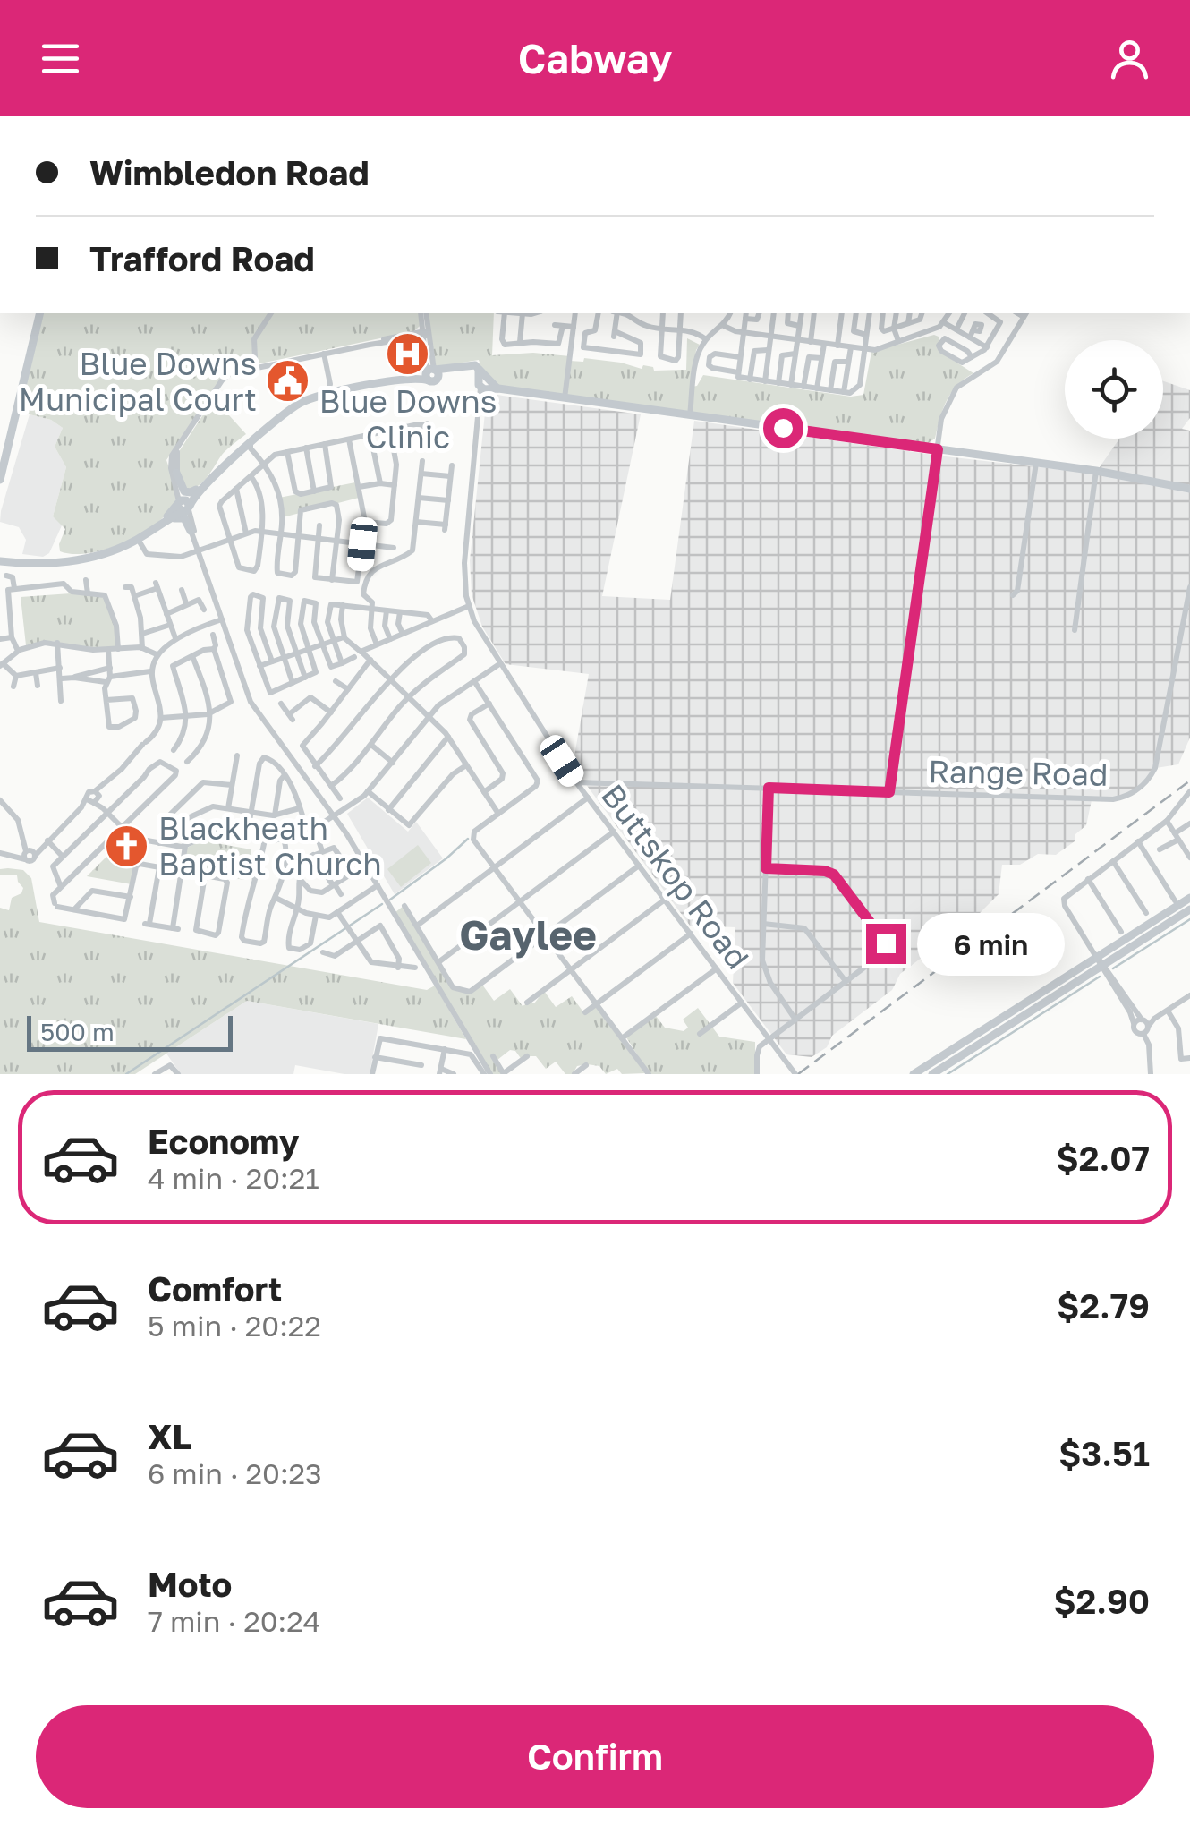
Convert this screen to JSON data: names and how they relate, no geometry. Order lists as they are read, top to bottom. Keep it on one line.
{"streets":{"street":["Range Road","Buttskop Road"]},"crossings":[["Range Road","Buttskop Road"]],"districts":["Gaylee"],"places":{"hospital":["Blue Downs Clinic"],"public building":["Blue Downs Municipal Court"],"church":["Blackheath Baptist Church"]},"scale_bar":"500 m","page":{"header":"Cabway","banner":["Wimbledon Road","Trafford Road"],"bubble":"6 min","scale":"500 m","list":[{"name":"Economy","note":"4 min · 20:21","value":"$2.07"},{"name":"Comfort","note":"5 min · 20:22","value":"$2.79"},{"name":"XL","note":"6 min · 20:23","value":"$3.51"},{"name":"Moto","note":"7 min · 20:24","value":"$2.90"}],"buttons":"Confirm"}}
